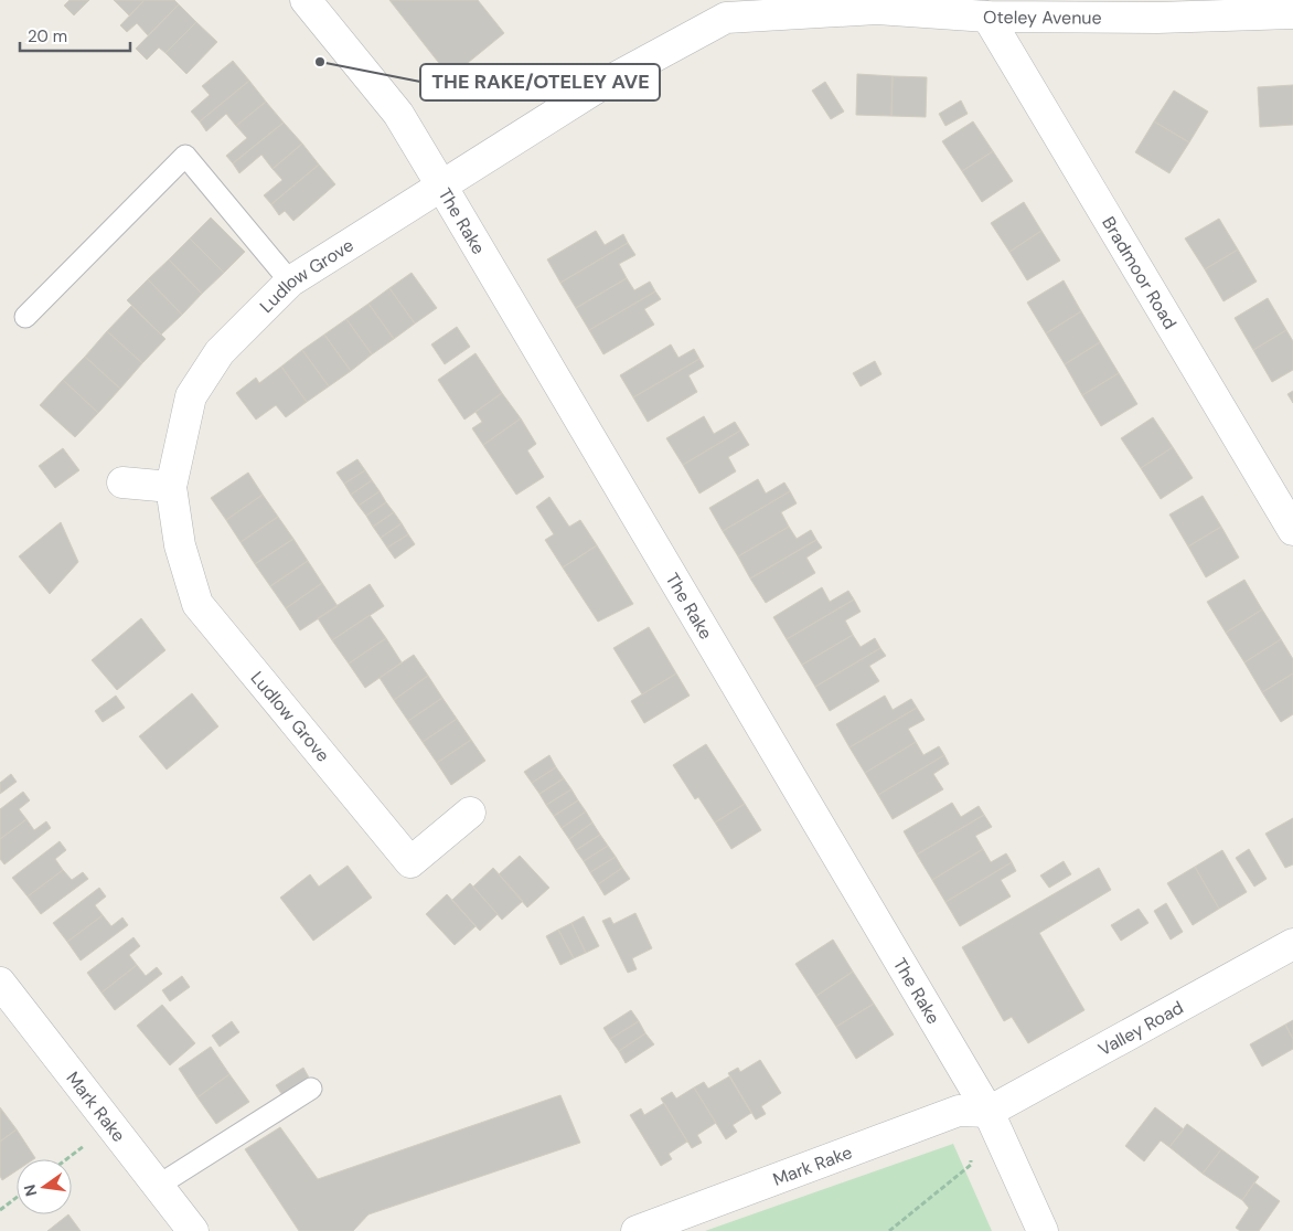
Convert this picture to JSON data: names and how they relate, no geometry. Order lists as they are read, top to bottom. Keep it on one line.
{"streets":{"street":["Oteley Avenue","The Rake","Bradmoor Road","Ludlow Grove","Valley Road","Mark Rake"]},"crossings":[["Oteley Avenue","The Rake"],["Oteley Avenue","Bradmoor Road"],["Oteley Avenue","Ludlow Grove"],["The Rake","Ludlow Grove"],["The Rake","Valley Road"],["The Rake","Mark Rake"],["Valley Road","Mark Rake"]],"places":["THE RAKE/OTELEY AVE"],"scale_bar":"20 m","north":"left"}
